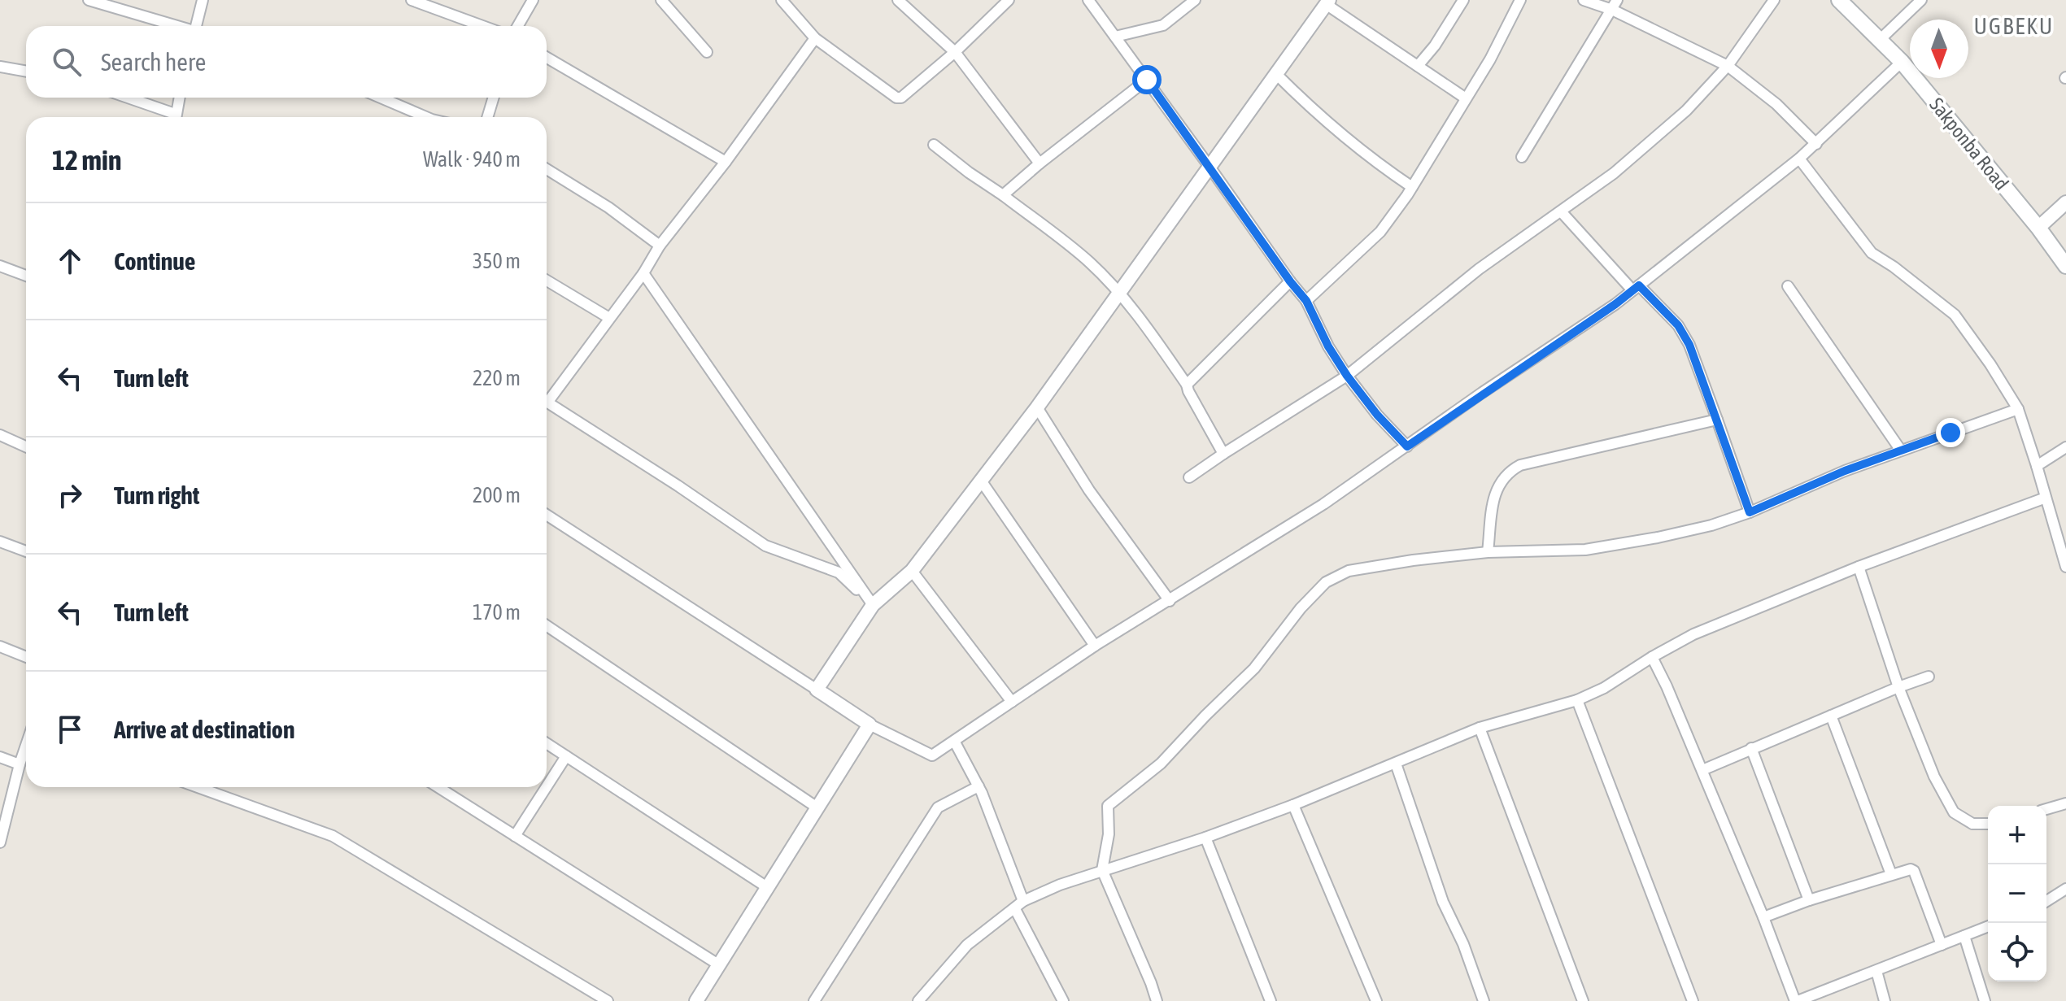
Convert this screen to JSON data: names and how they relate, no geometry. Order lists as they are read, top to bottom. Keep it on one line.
{"streets":{"main road":["Sakponba Road"]},"districts":["UGBEKU"],"north":"bottom","page":{"search":"Search here","heading":["12 min","Walk · 940 m"],"list":[["Continue","350 m"],["Turn left","220 m"],["Turn right","200 m"],["Turn left","170 m"],"Arrive at destination"],"map_buttons":["+","−"]}}
